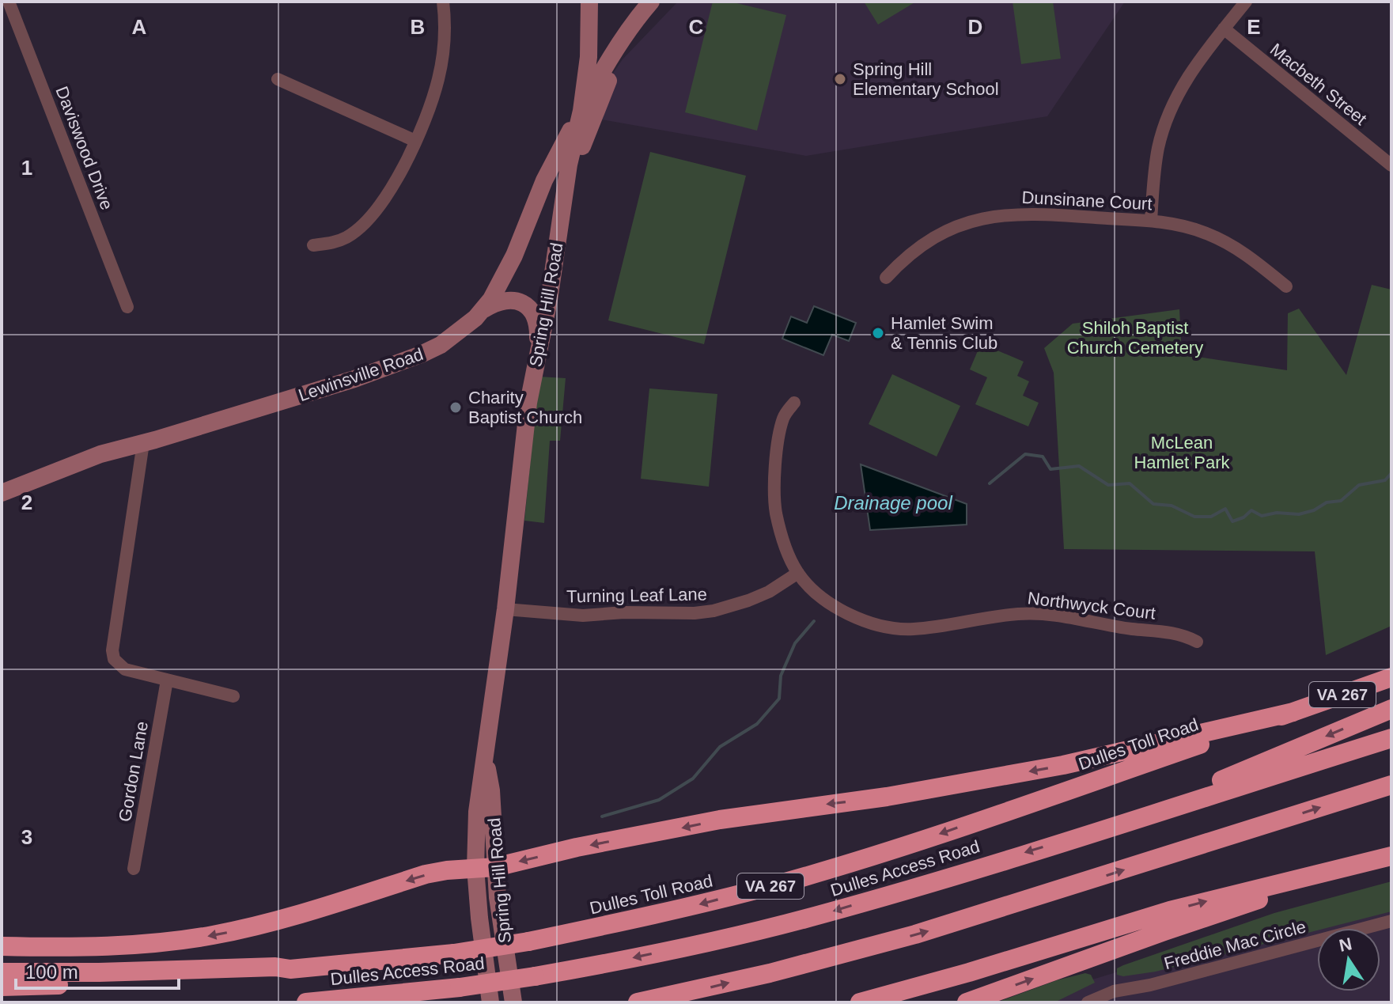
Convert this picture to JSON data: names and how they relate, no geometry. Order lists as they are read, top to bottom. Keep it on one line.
{"streets":{"highway":["VA 267","Dulles Toll Road","Dulles Access Road"],"main road":["Spring Hill Road","Lewinsville Road"],"street":["Macbeth Street","Daviswood Drive","Dunsinane Court","Turning Leaf Lane","Northwyck Court","Gordon Lane","Freddie Mac Circle"]},"crossings":[["Spring Hill Road","Lewinsville Road"],["Spring Hill Road","Turning Leaf Lane"],["Turning Leaf Lane","Northwyck Court"]],"water":["Drainage pool"],"parks":["Shiloh Baptist Church Cemetery","McLean Hamlet Park"],"places":["Spring Hill Elementary School","Hamlet Swim & Tennis Club","Charity Baptist Church"],"scale_bar":"100 m","north":"top","grid":{"columns":["A","B","C","D","E"],"rows":["1","2","3"]}}
